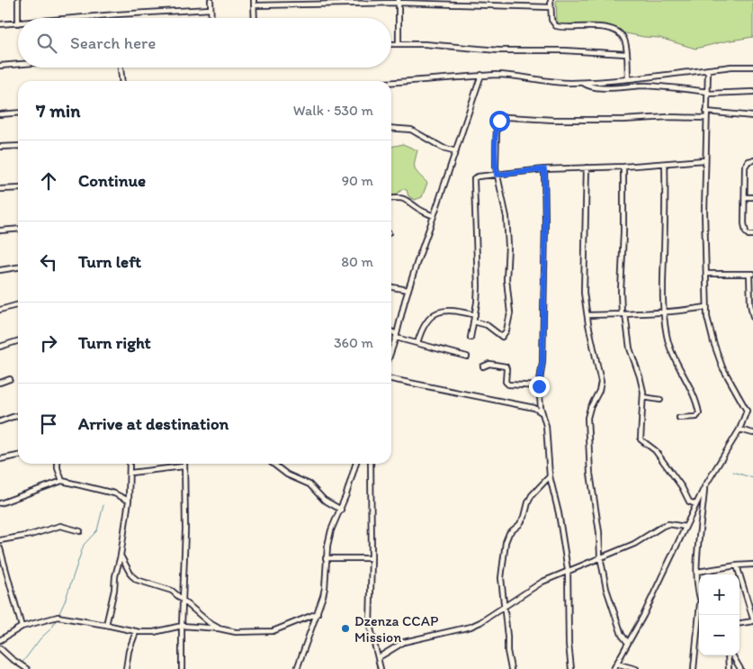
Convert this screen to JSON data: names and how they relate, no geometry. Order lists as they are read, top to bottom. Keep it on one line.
{"places":["Dzenza CCAP Mission"],"page":{"search":"Search here","heading":["7 min","Walk · 530 m"],"list":[["Continue","90 m"],["Turn left","80 m"],["Turn right","360 m"],"Arrive at destination"],"map_buttons":["+","−"]}}
